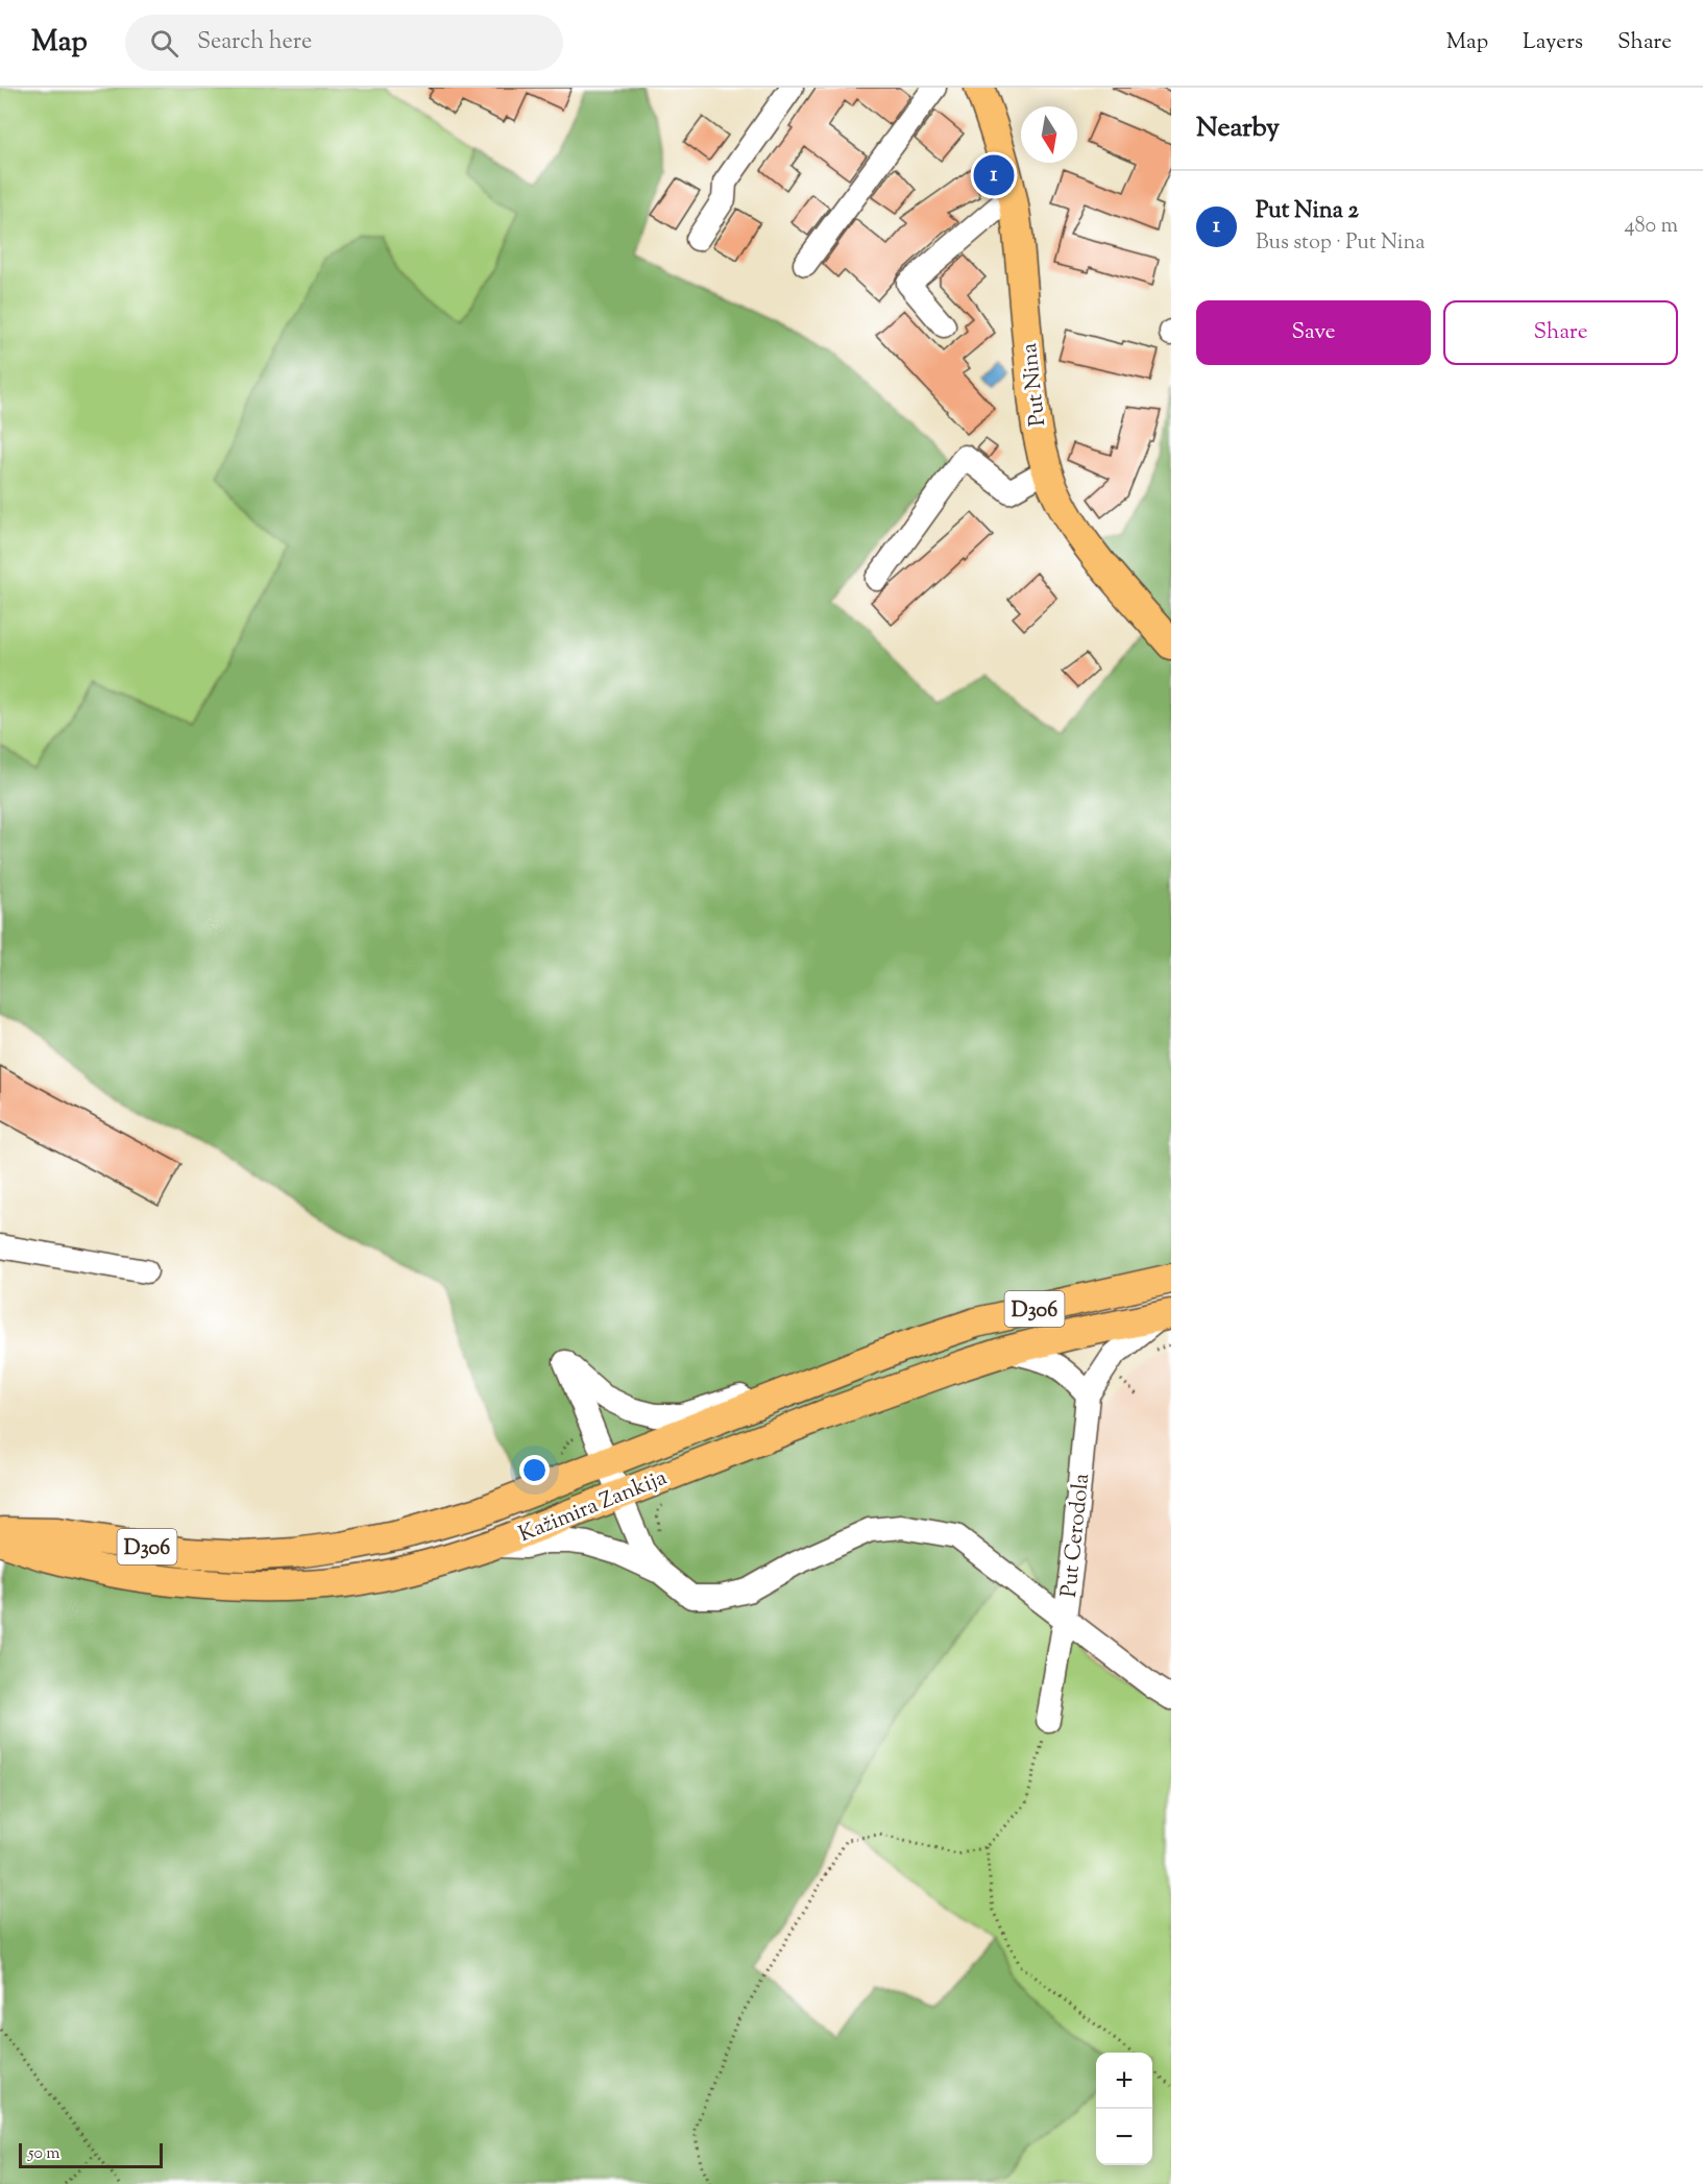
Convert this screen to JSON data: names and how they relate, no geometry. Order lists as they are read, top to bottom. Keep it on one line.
{"streets":{"main road":["Put Nina","D306","Kažimira Zankija"],"street":["Put Cerodola"]},"scale_bar":"50 m","north":"bottom","page":{"header":"Map","search":"Search here","nav":["Map","Layers","Share"],"heading":"Nearby","pins":"1","list":[{"mark":"1","name":"Put Nina 2","note":"Bus stop · Put Nina","value":"480 m"}],"buttons":["Save","Share"],"map_buttons":["+","−"],"scale":"50 m"}}
